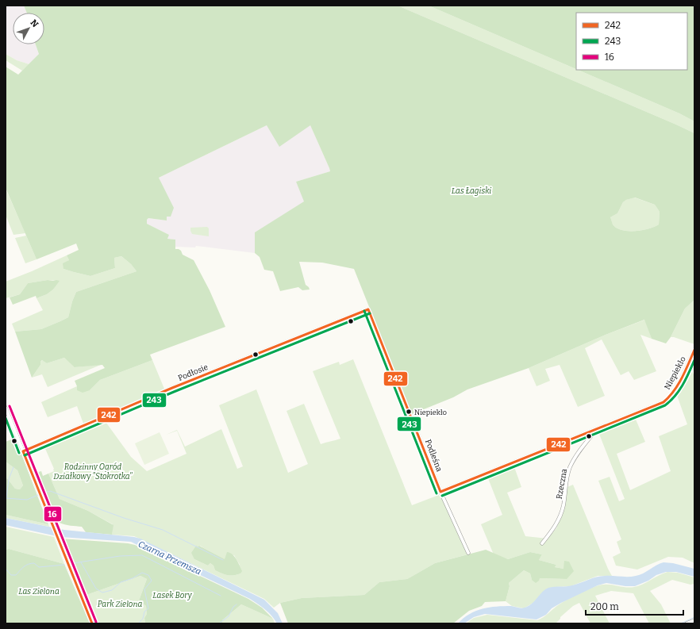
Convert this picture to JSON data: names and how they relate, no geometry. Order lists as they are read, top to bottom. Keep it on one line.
{"streets":{"street":["Podłosie","Niepiekło","Podleśna","Rzeczna"]},"crossings":[["Podłosie","Podleśna"],["Niepiekło","Podleśna"],["Niepiekło","Rzeczna"]],"water":["Czarna Przemsza"],"parks":["Las Łagiski","Rodzinny Ogród Działkowy \"Stokrotka\"","Las Zielona","Lasek Bory","Park Zielona"],"places":["Niepiekło"],"lines":["transit line 242","transit line 243","transit line 16"],"legend":["242","243","16"],"scale_bar":"200 m","north":"top right"}
